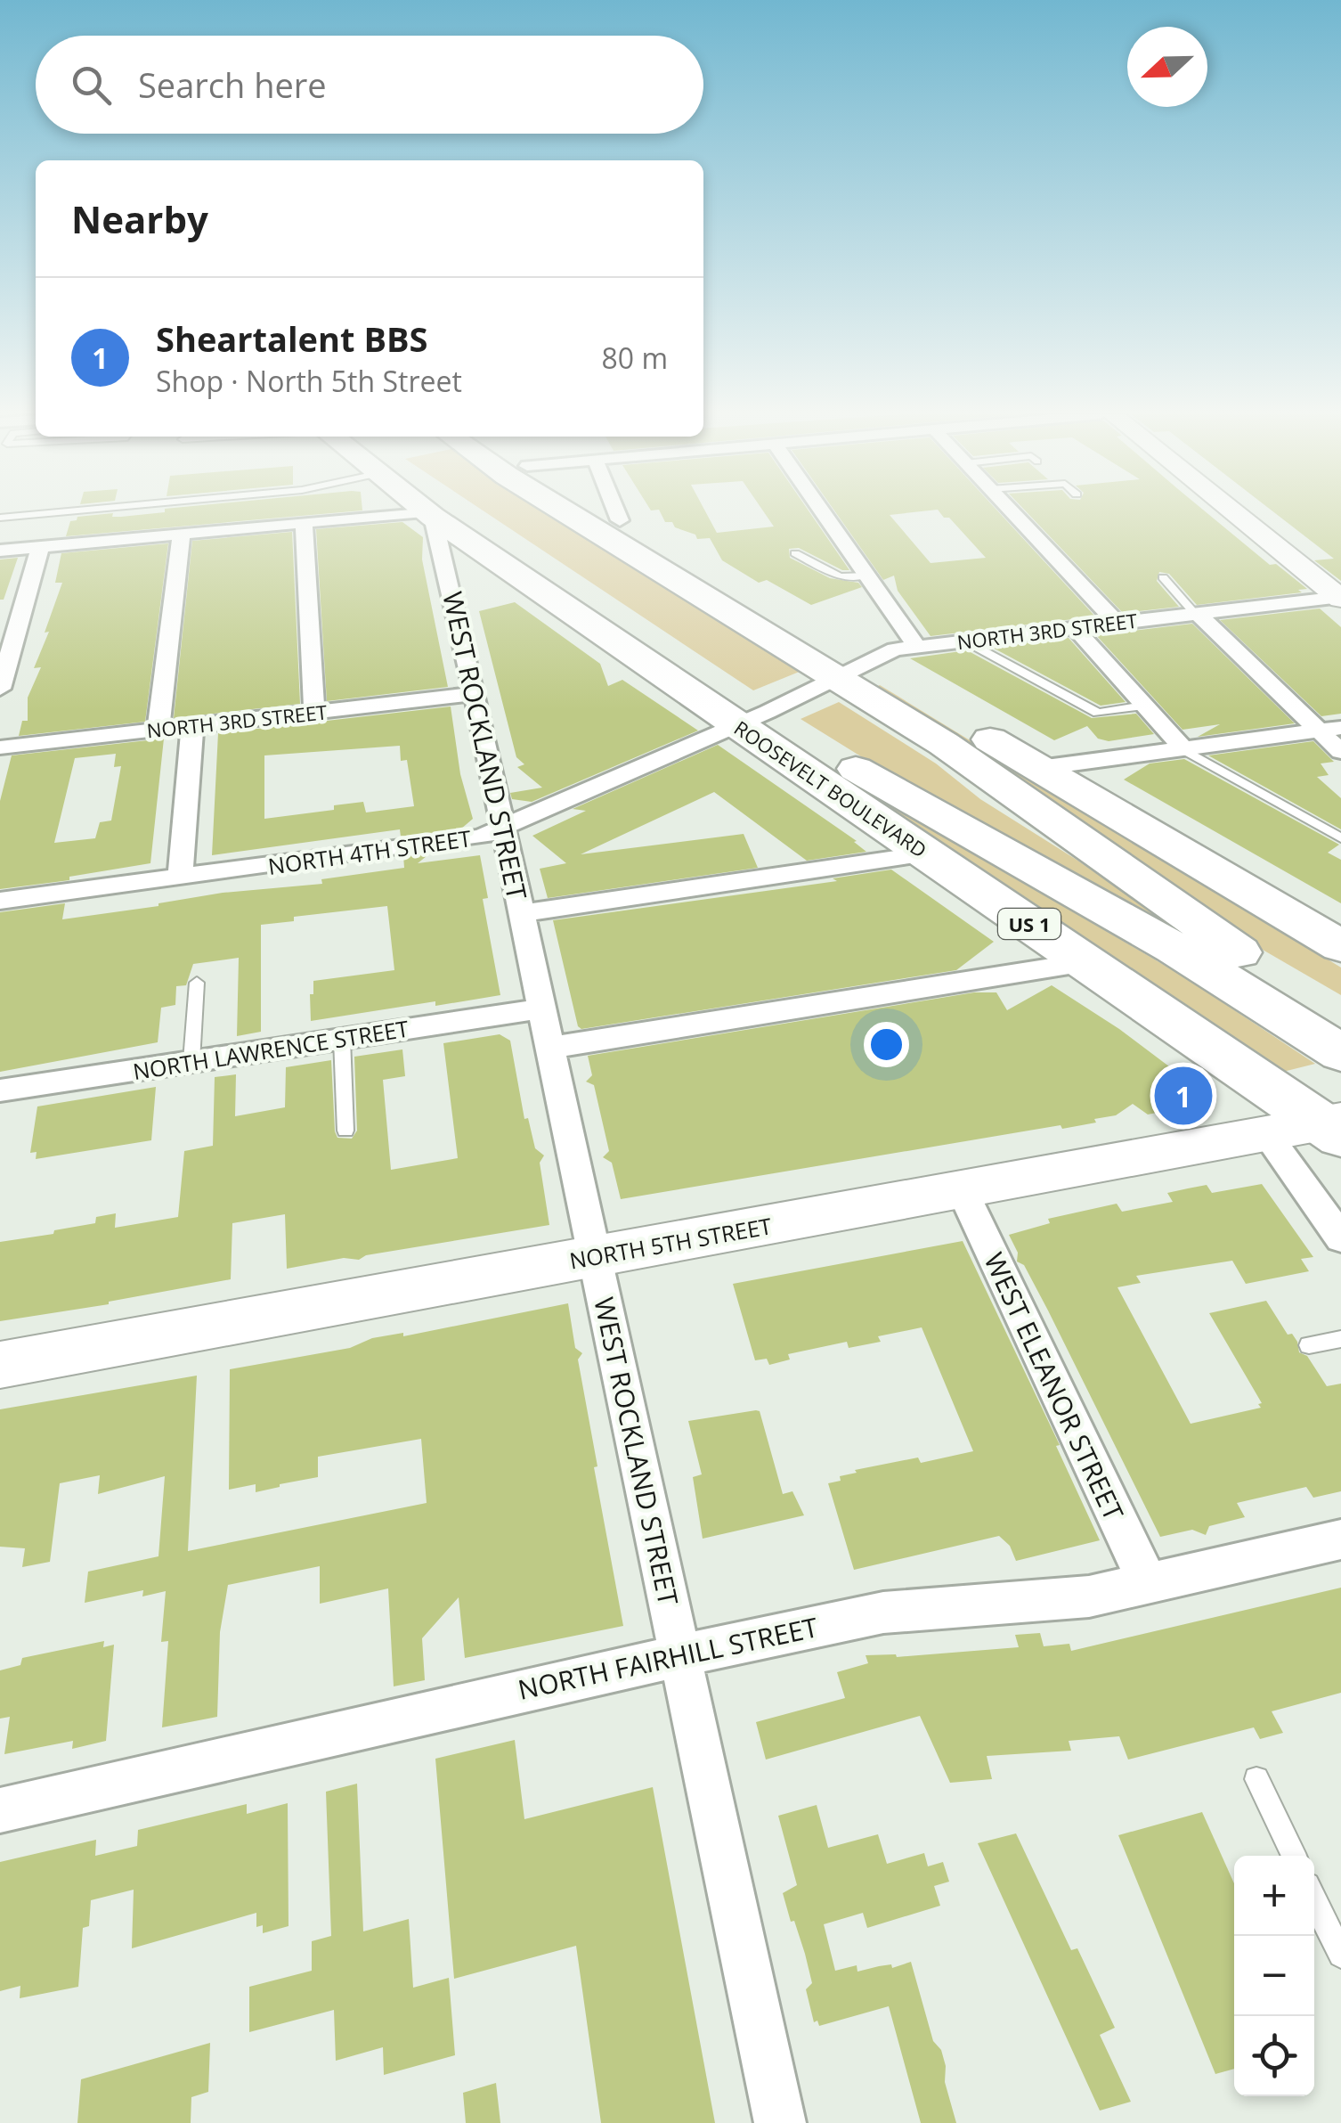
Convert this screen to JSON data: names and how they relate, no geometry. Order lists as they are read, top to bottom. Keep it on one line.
{"streets":{"highway":["ROOSEVELT BOULEVARD","US 1"],"street":["NORTH 3RD STREET","WEST ROCKLAND STREET","NORTH 4TH STREET","NORTH LAWRENCE STREET","NORTH 5TH STREET","WEST ELEANOR STREET","NORTH FAIRHILL STREET"]},"crossings":[["NORTH 3RD STREET","WEST ROCKLAND STREET"],["NORTH 3RD STREET","ROOSEVELT BOULEVARD"],["NORTH 3RD STREET","NORTH 4TH STREET"],["WEST ROCKLAND STREET","ROOSEVELT BOULEVARD"],["WEST ROCKLAND STREET","NORTH 4TH STREET"],["WEST ROCKLAND STREET","NORTH LAWRENCE STREET"],["WEST ROCKLAND STREET","NORTH 5TH STREET"],["WEST ROCKLAND STREET","NORTH FAIRHILL STREET"],["ROOSEVELT BOULEVARD","NORTH 4TH STREET"],["ROOSEVELT BOULEVARD","NORTH 5TH STREET"],["NORTH 5TH STREET","WEST ELEANOR STREET"],["WEST ELEANOR STREET","NORTH FAIRHILL STREET"]],"north":"left","page":{"search":"Search here","heading":"Nearby","list":[{"mark":"1","name":"Sheartalent BBS","note":"Shop · North 5th Street","value":"80 m"}],"pins":"1","map_buttons":["+","−"]}}
